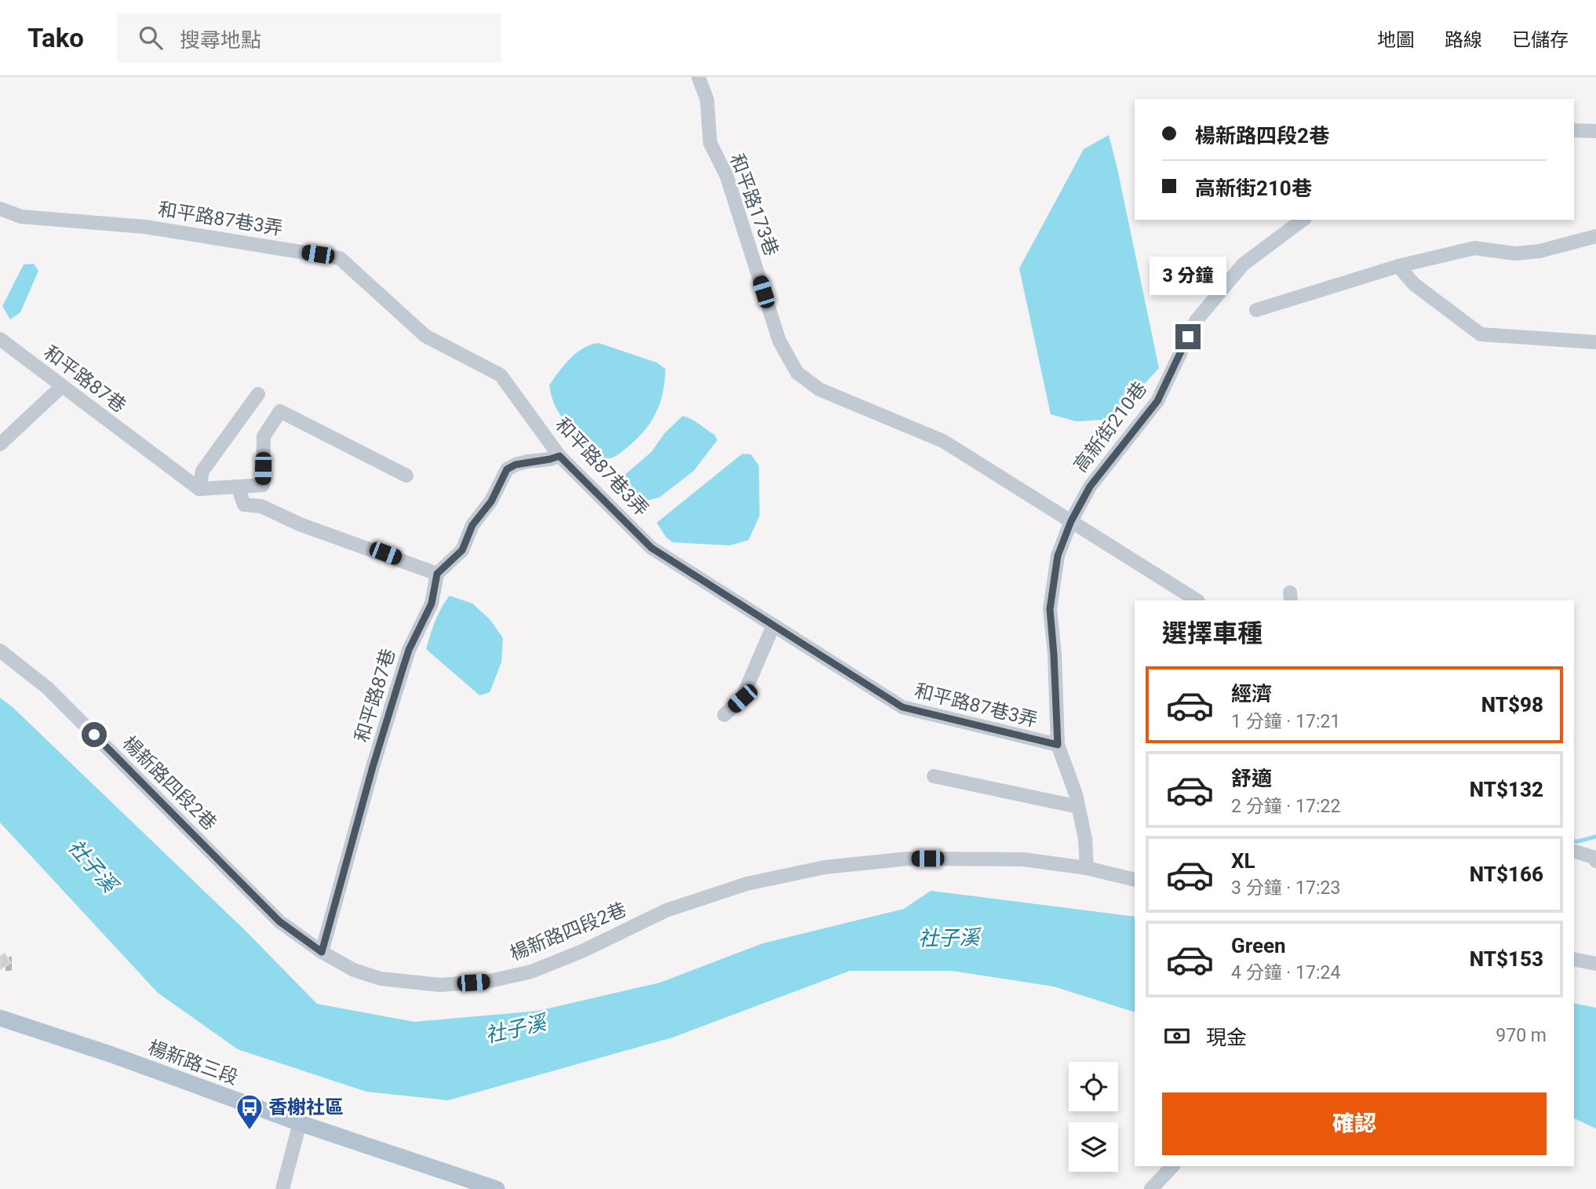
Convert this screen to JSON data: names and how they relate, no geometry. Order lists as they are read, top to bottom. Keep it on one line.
{"streets":{"main road":["楊新路三段"],"street":["和平路173巷","和平路87巷3弄","和平路87巷","高新街210巷","楊新路四段2巷"]},"crossings":[["和平路173巷","高新街210巷"],["和平路87巷3弄","高新街210巷"],["和平路87巷","楊新路四段2巷"],["高新街210巷","楊新路四段2巷"]],"water":["社子溪"],"places":{"bus stop":["香榭社區"]},"page":{"header":"Tako","search":"搜尋地點","nav":["地圖","路線","已儲存"],"banner":["楊新路四段2巷","高新街210巷"],"bubble":"3 分鐘","heading":"選擇車種","list":[{"name":"經濟","note":"1 分鐘 · 17:21","value":"NT$98"},{"name":"舒適","note":"2 分鐘 · 17:22","value":"NT$132"},{"name":"XL","note":"3 分鐘 · 17:23","value":"NT$166"},{"name":"Green","note":"4 分鐘 · 17:24","value":"NT$153"}],"pay":["現金","970 m"],"buttons":"確認"}}
